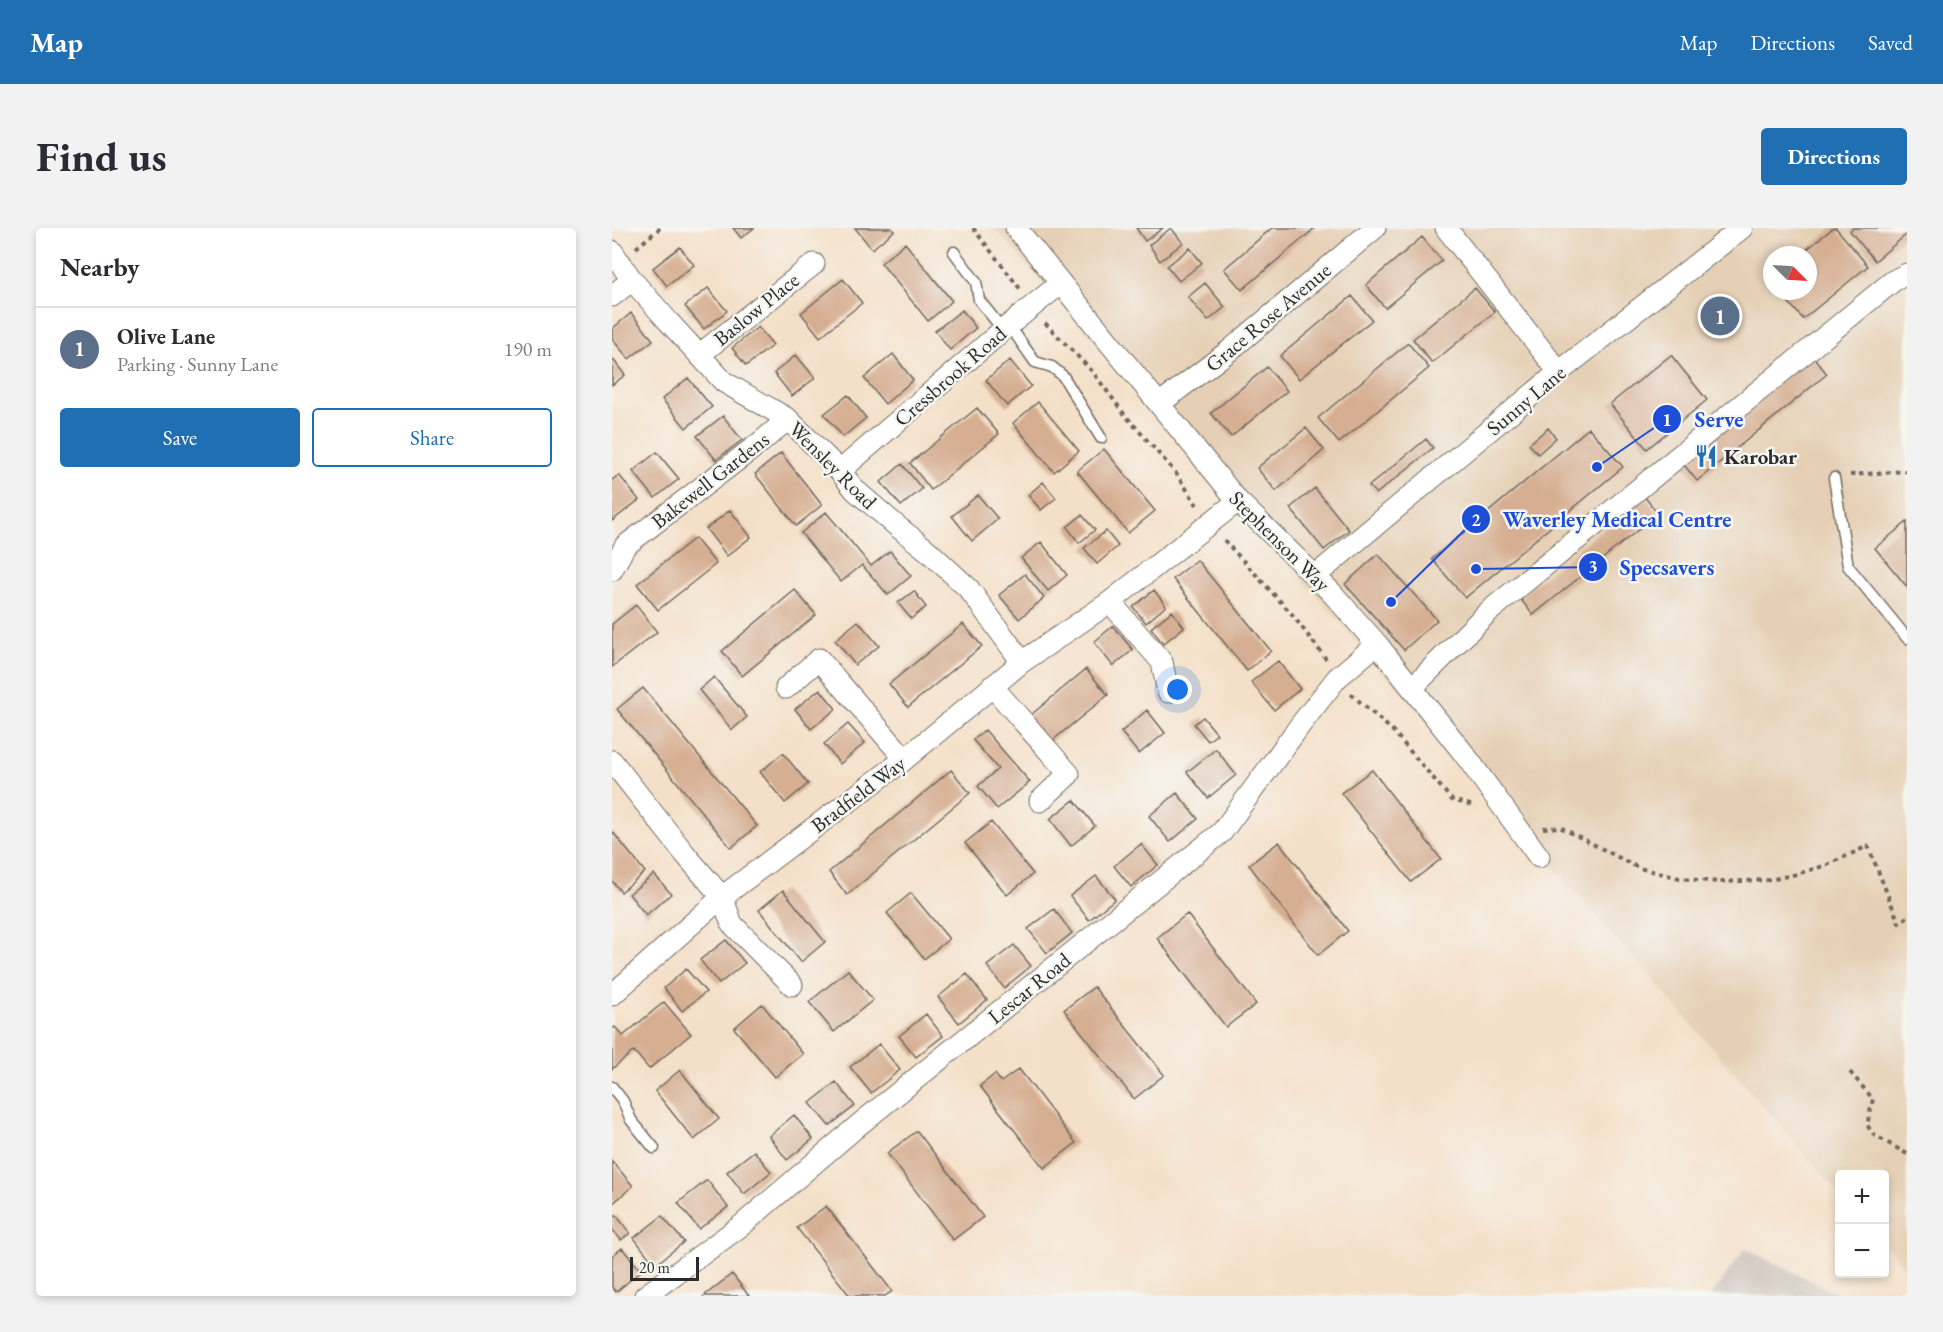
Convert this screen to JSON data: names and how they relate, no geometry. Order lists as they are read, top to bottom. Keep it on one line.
{"streets":{"street":["Baslow Place","Grace Rose Avenue","Cressbrook Road","Sunny Lane","Wensley Road","Bakewell Gardens","Stephenson Way","Bradfield Way","Lescar Road"]},"crossings":[["Baslow Place","Wensley Road"],["Grace Rose Avenue","Stephenson Way"],["Cressbrook Road","Wensley Road"],["Cressbrook Road","Stephenson Way"],["Sunny Lane","Stephenson Way"],["Wensley Road","Bakewell Gardens"],["Wensley Road","Bradfield Way"],["Stephenson Way","Bradfield Way"],["Stephenson Way","Lescar Road"]],"places":{"restaurant":["Karobar"],"other":["Serve","Specsavers","Waverley Medical Centre"]},"scale_bar":"20 m","north":"bottom right","page":{"header":"Map","nav":["Map","Directions","Saved"],"buttons":["Directions",["Save","Share"]],"title":"Find us","heading":"Nearby","pins":"1","list":[{"mark":"1","name":"Olive Lane","note":"Parking · Sunny Lane","value":"190 m"}],"map_buttons":["+","−"],"scale":"20 m"}}
